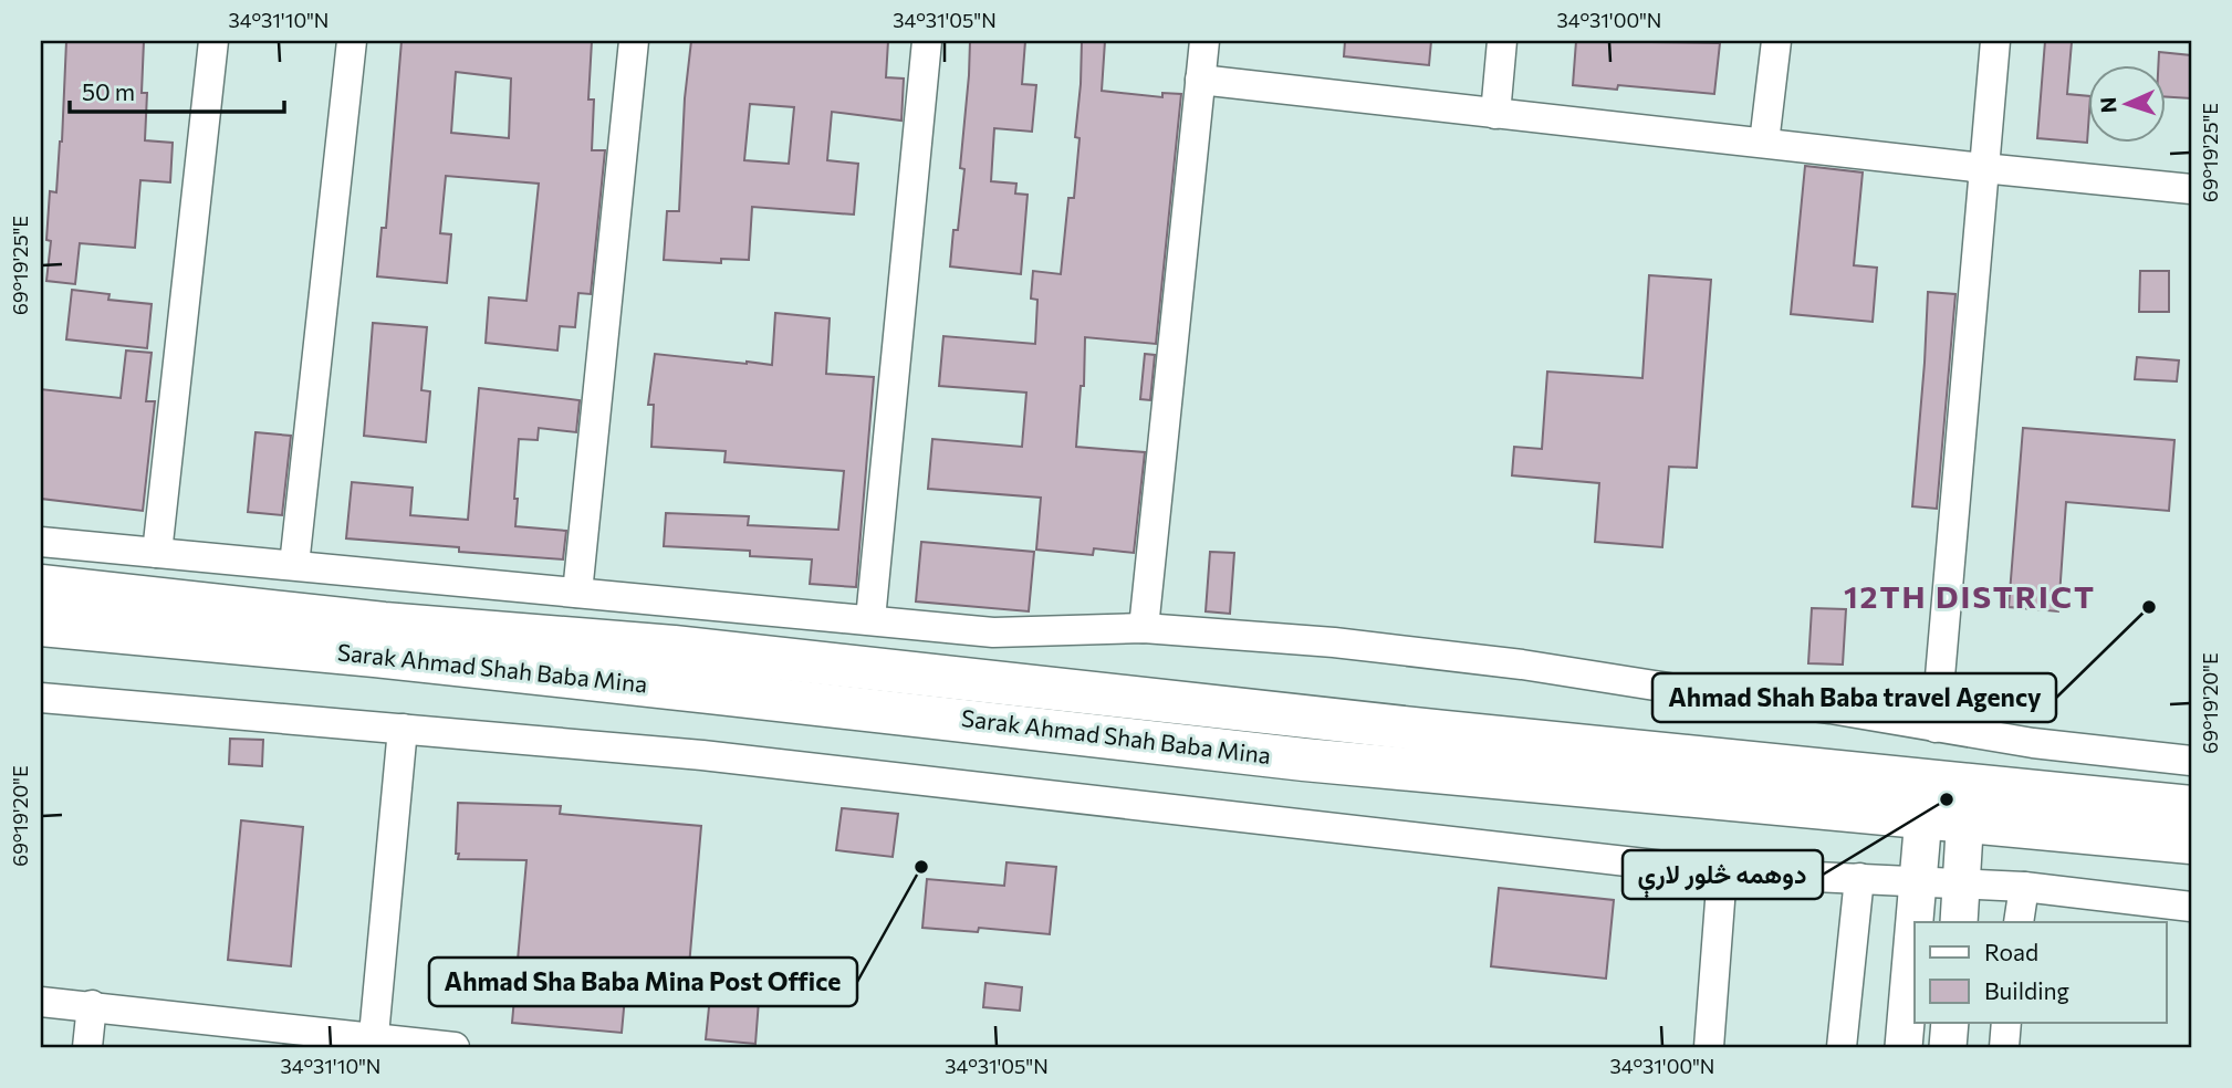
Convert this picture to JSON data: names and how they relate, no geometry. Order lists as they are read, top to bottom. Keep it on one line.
{"streets":{"highway":["Sarak Ahmad Shah Baba Mina"]},"districts":["12TH DISTRICT"],"places":["Ahmad Shah Baba travel Agency","دوهمه څلور لارې","Ahmad Sha Baba Mina Post Office"],"legend":["Road","Building"],"scale_bar":"50 m","north":"left","coordinates":["34°31'10\"N","34°31'05\"N","34°31'00\"N","69°19'25\"E","69°19'20\"E"]}
